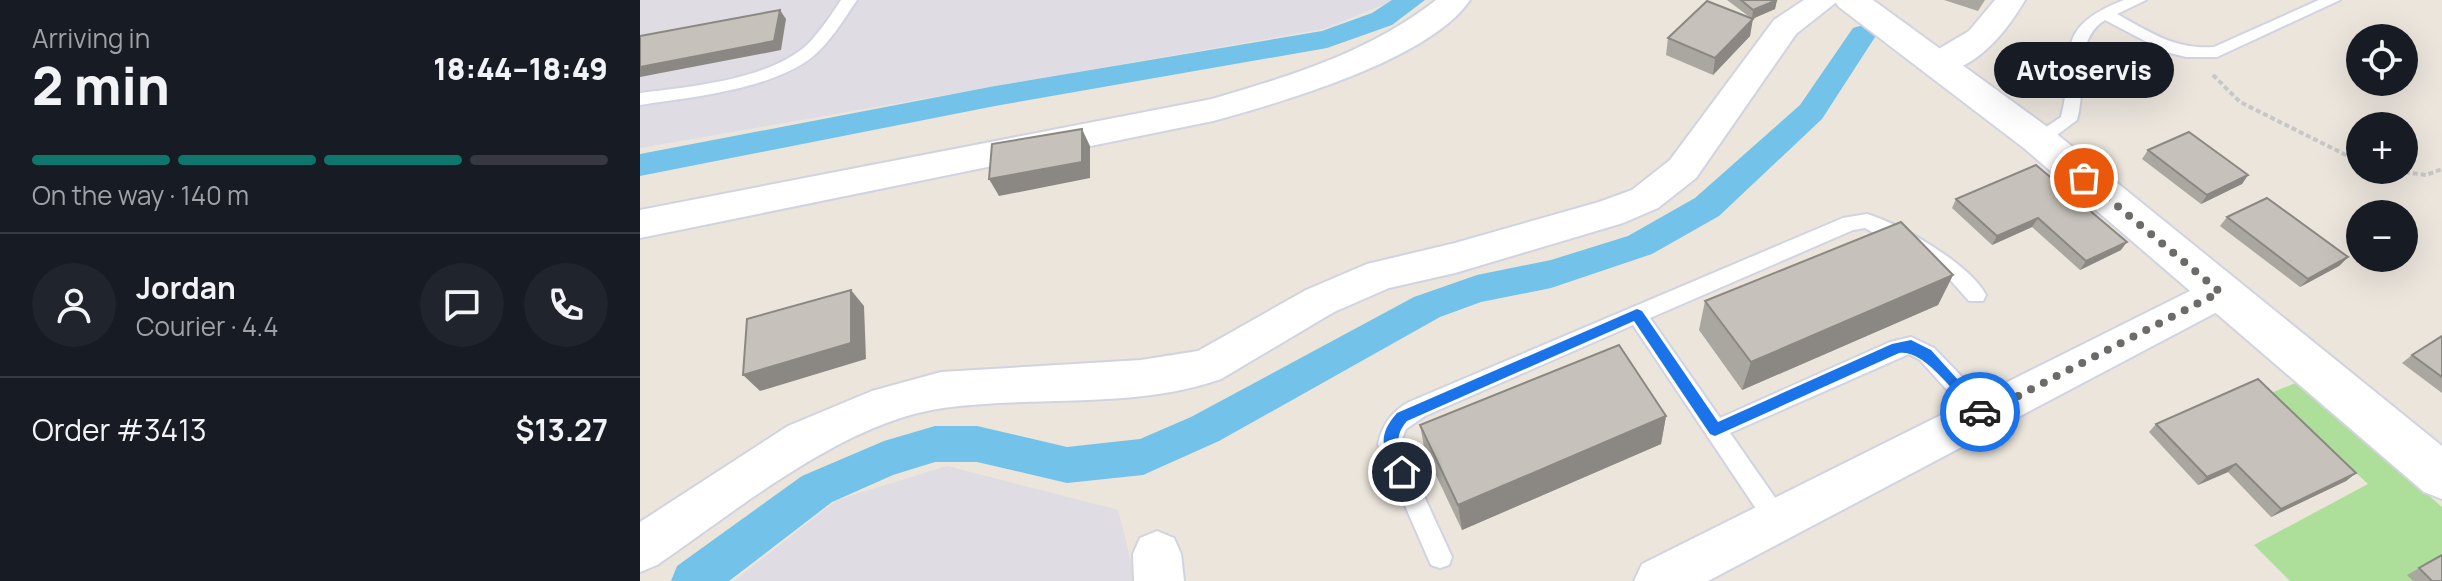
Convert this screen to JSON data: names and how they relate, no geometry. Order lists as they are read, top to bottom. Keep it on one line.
{"places":["Avtoservis"],"page":{"heading":["2 min","Arriving in","18:44–18:49"],"panel":["Jordan","Courier · 4.4","Order #3413","$13.27"],"map_buttons":["+","−"],"bubble":"Avtoservis","bar":"On the way · 140 m"}}
